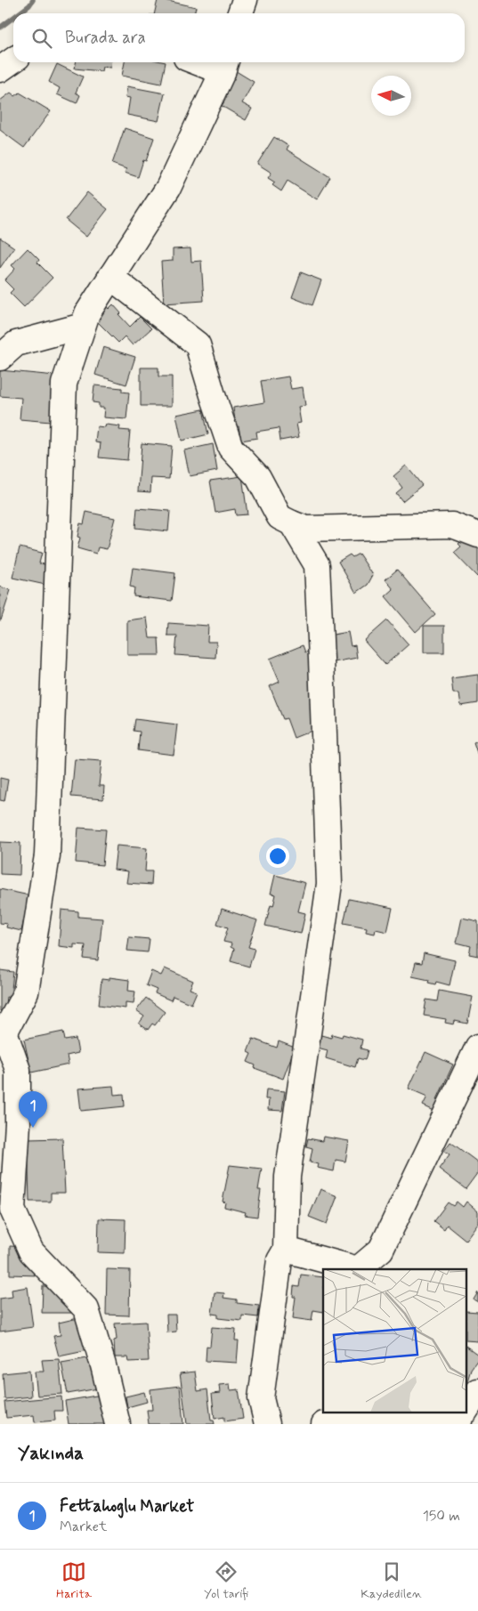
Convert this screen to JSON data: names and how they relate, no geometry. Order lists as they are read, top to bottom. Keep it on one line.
{"north":"left","page":{"search":"Burada ara","pins":"1","heading":"Yakında","list":[{"mark":"1","name":"Fettahoglu Market","note":"Market","value":"150 m"}],"nav":["Harita","Yol tarifi","Kaydedilen"]}}
